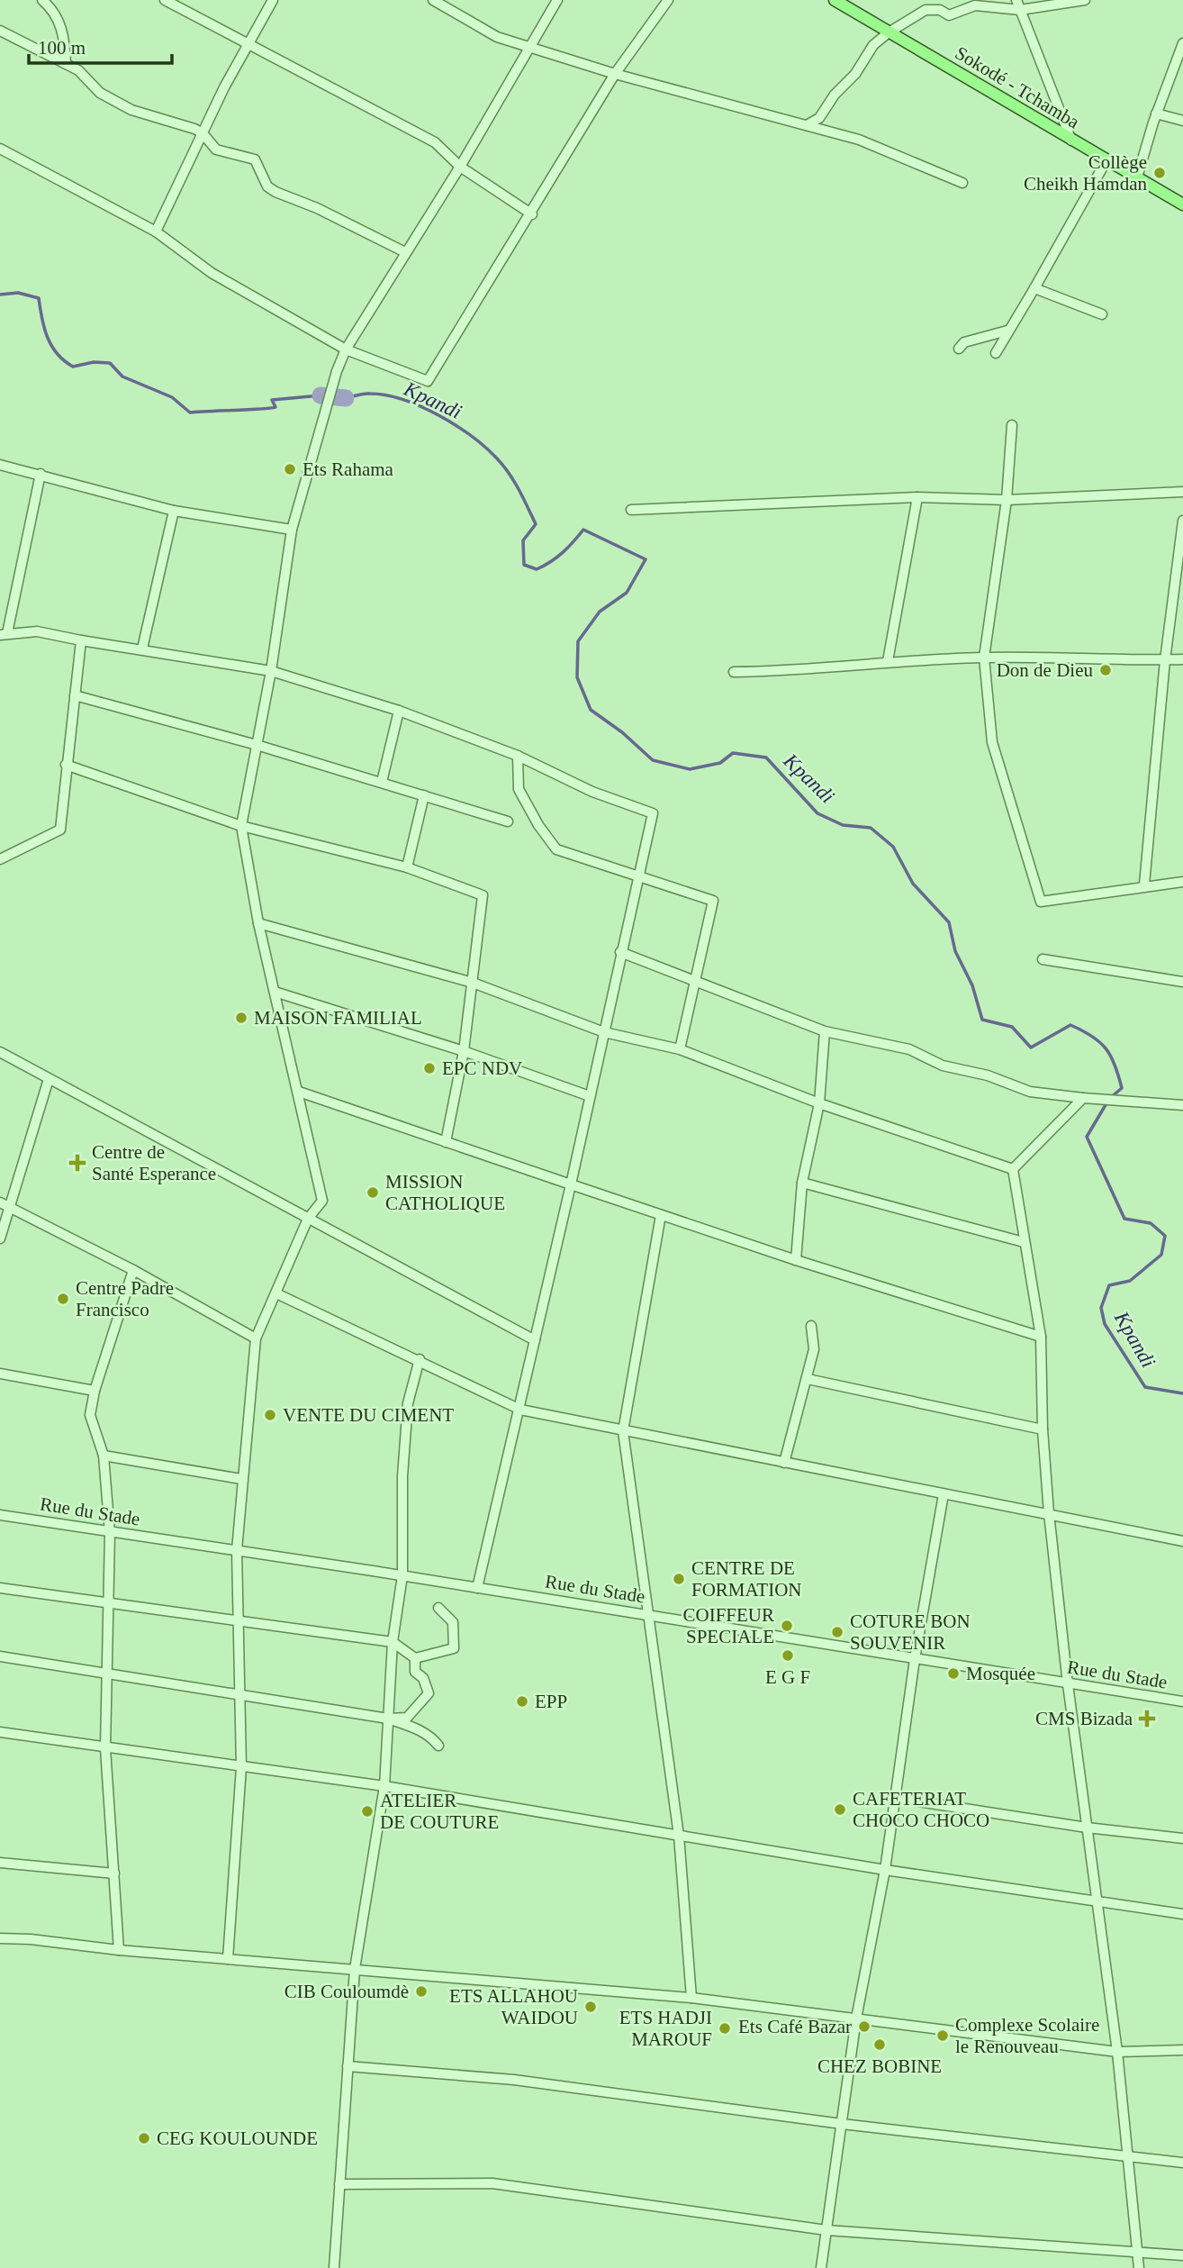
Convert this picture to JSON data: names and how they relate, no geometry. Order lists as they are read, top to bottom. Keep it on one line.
{"streets":{"main road":["Sokodé - Tchamba"],"street":["Rue du Stade"]},"water":["Kpandi"],"places":{"other":["Collège Cheikh Hamdan","Ets Rahama","Don de Dieu","MAISON FAMILIAL","EPC NDV","MISSION CATHOLIQUE","Centre Padre Francisco","VENTE DU CIMENT","CENTRE DE FORMATION","COIFFEUR SPECIALE","COTURE BON SOUVENIR","E G F","Mosquée","EPP","CAFETERIAT CHOCO CHOCO","ATELIER DE COUTURE","CIB Couloumdè","ETS ALLAHOU WAIDOU","Ets Café Bazar","ETS HADJI MAROUF","Complexe Scolaire le Renouveau","CHEZ BOBINE","CEG KOULOUNDE"],"health":["Centre de Santé Esperance","CMS Bizada"]},"scale_bar":"100 m"}
